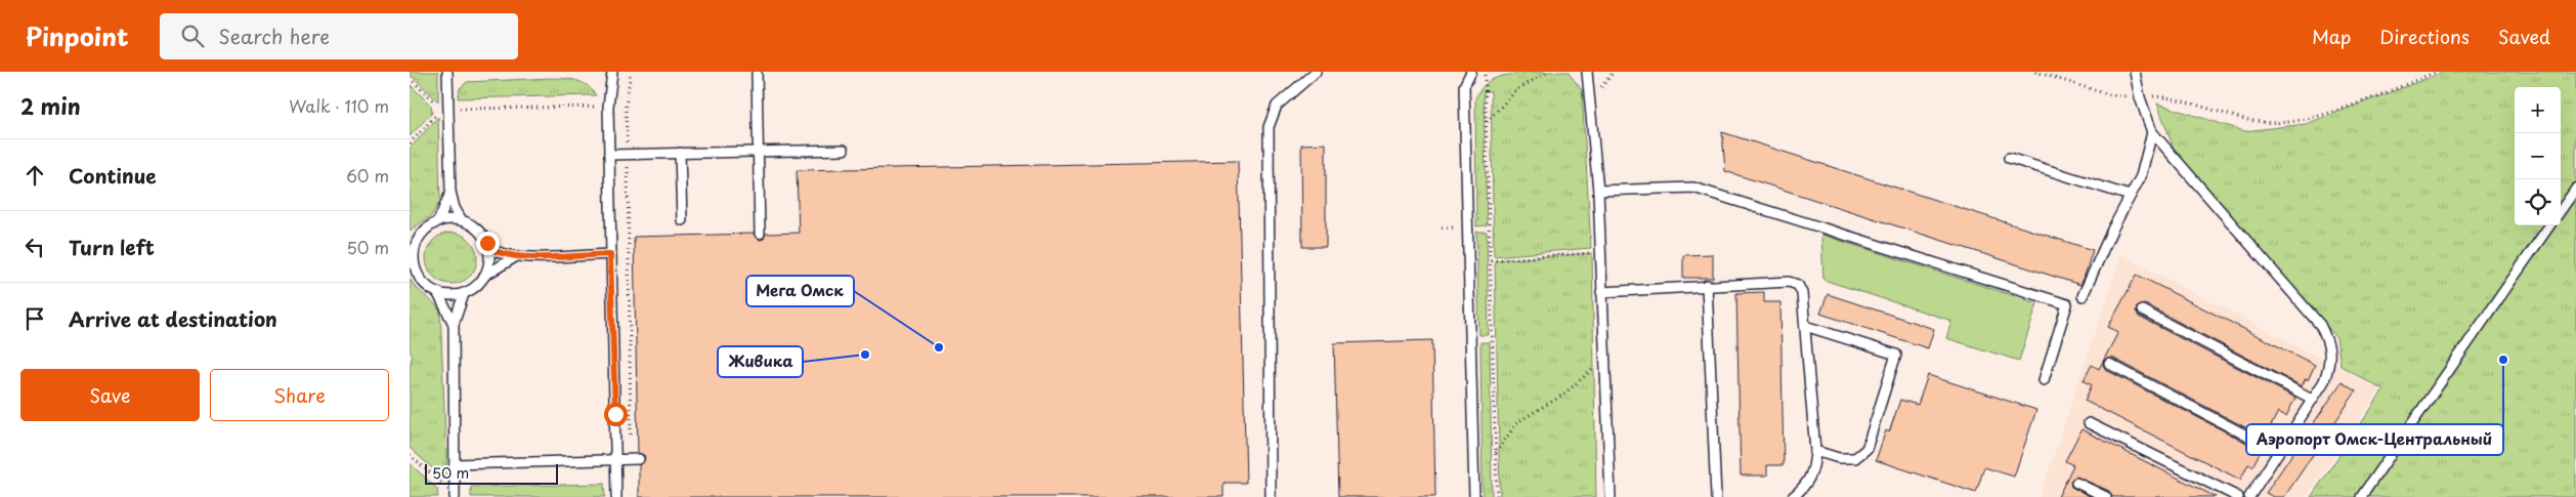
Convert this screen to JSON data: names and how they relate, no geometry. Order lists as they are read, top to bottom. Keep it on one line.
{"places":["Мега Омск","Живика","Аэропорт Омск-Центральный"],"scale_bar":"50 m","page":{"header":"Pinpoint","search":"Search here","nav":["Map","Directions","Saved"],"heading":["2 min","Walk · 110 m"],"map_buttons":["+","−"],"list":[["Continue","60 m"],["Turn left","50 m"],"Arrive at destination"],"buttons":["Save","Share"],"scale":"50 m"}}
